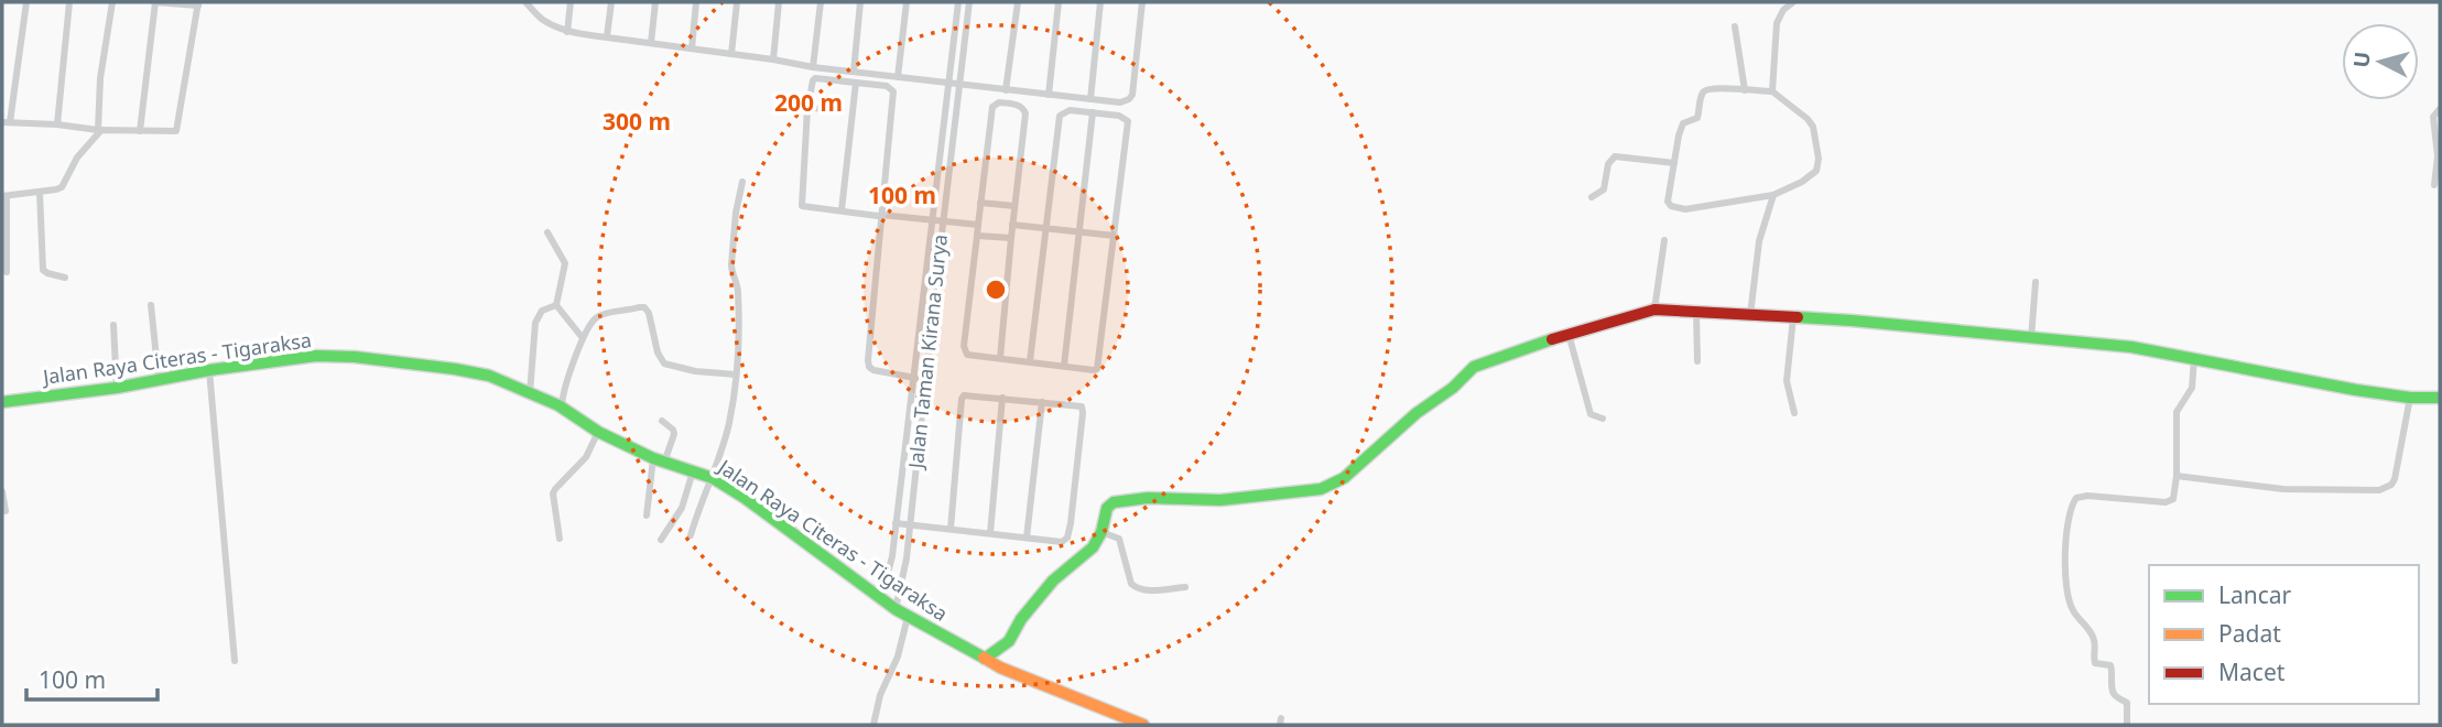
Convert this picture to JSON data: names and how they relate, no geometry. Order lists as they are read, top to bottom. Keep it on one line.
{"streets":{"street":["Jalan Taman Kirana Surya","Jalan Raya Citeras - Tigaraksa"]},"crossings":[["Jalan Taman Kirana Surya","Jalan Raya Citeras - Tigaraksa"]],"legend":["Lancar","Padat","Macet"],"scale_bar":"100 m","north":"left","rings":["200 m","300 m","100 m"]}
